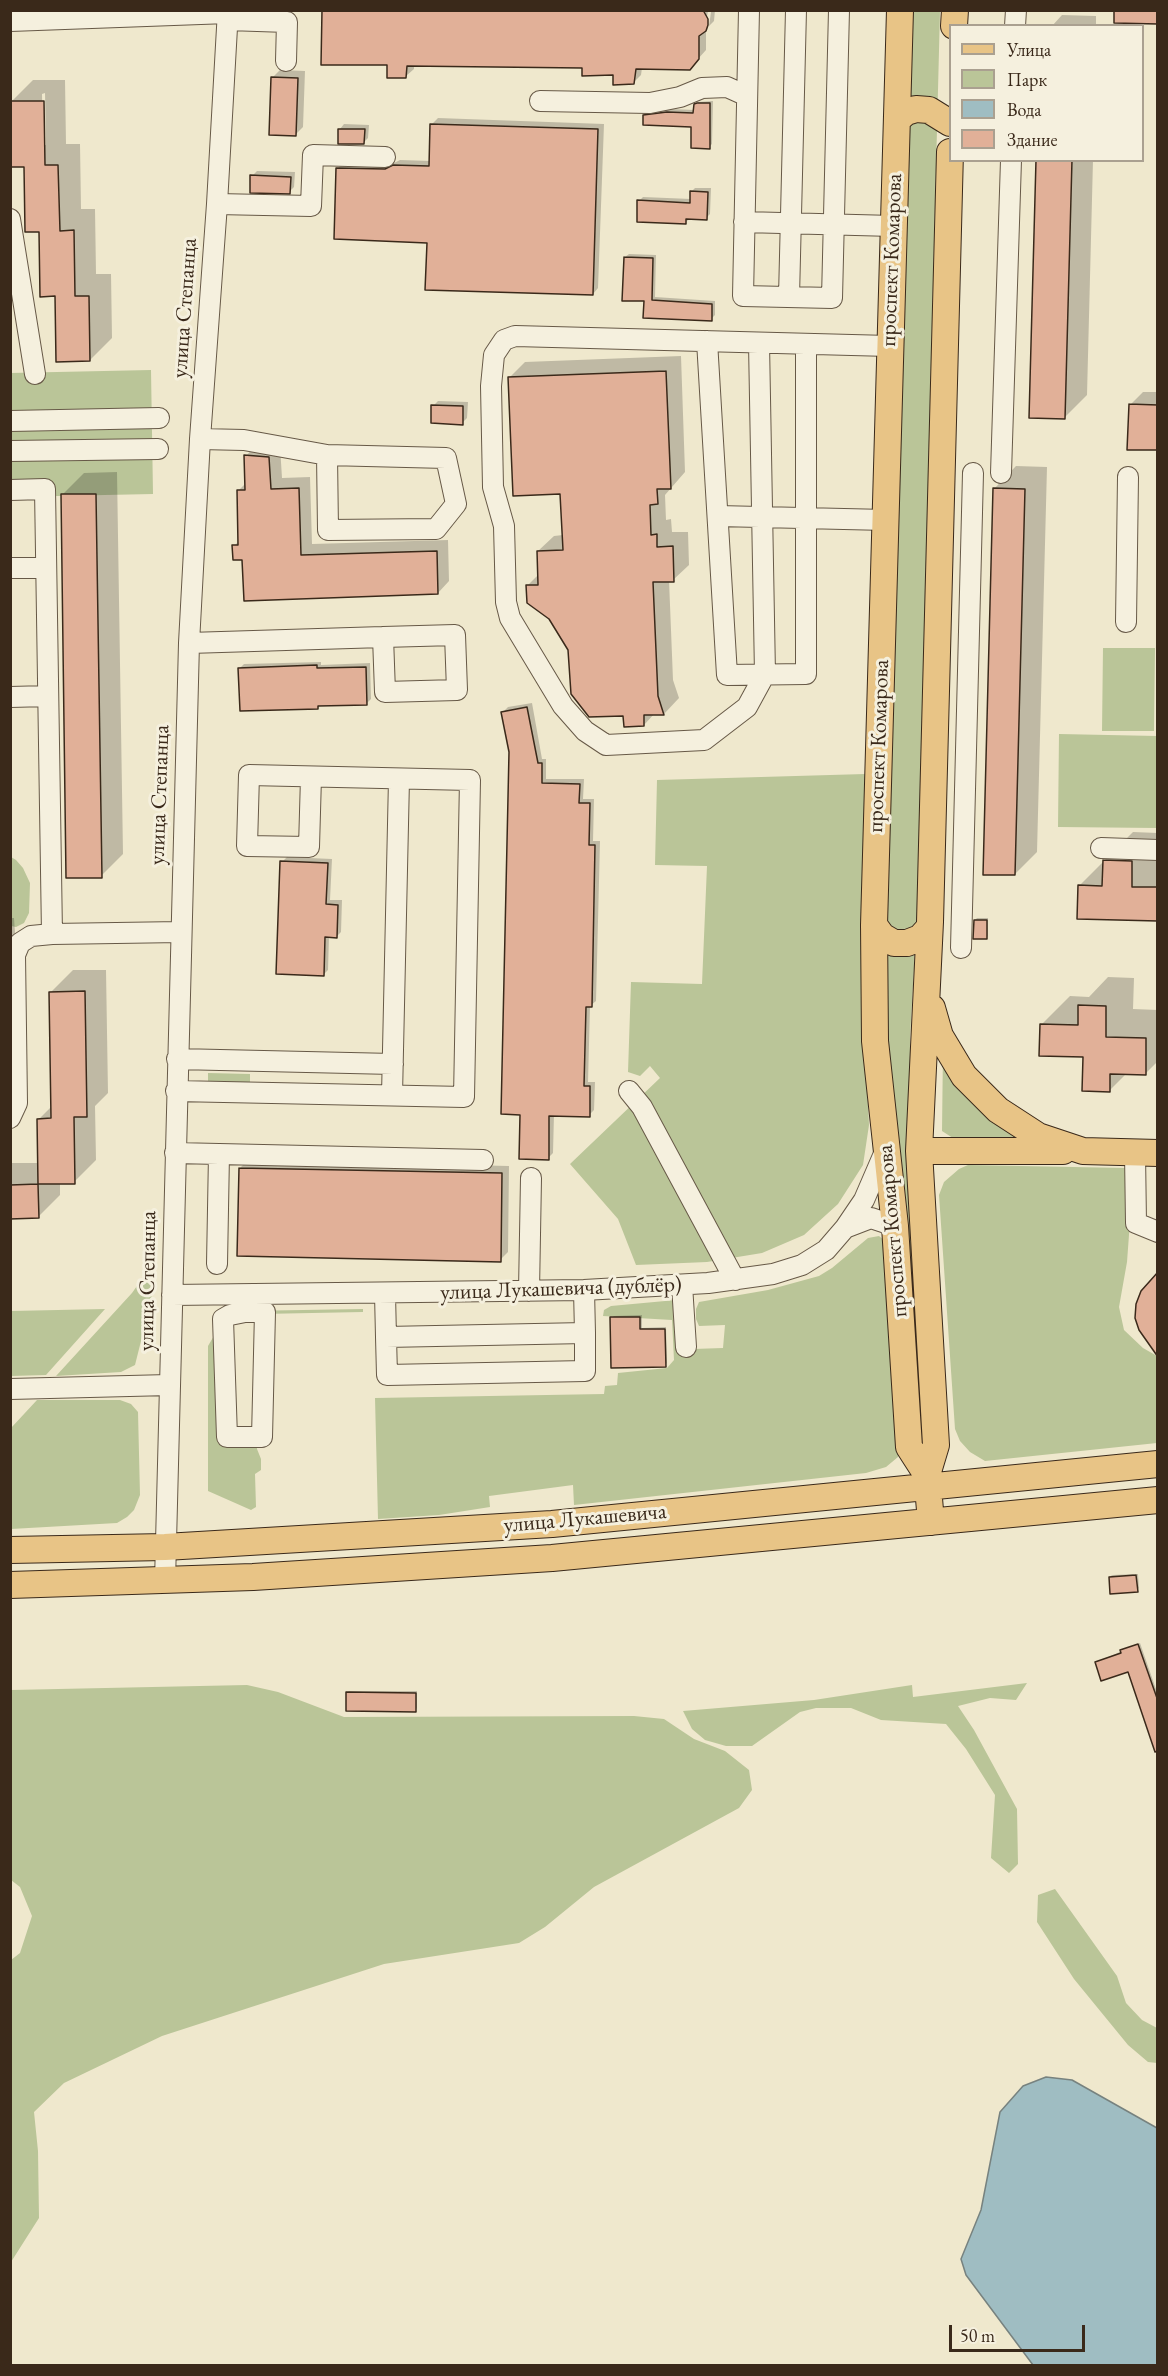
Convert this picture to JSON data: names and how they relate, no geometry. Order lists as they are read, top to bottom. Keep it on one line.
{"streets":{"main road":["проспект Комарова","улица Лукашевича"],"street":["улица Степанца","улица Лукашевича (дублёр)"]},"crossings":[["проспект Комарова","улица Лукашевича (дублёр)"],["проспект Комарова","улица Лукашевича"],["улица Степанца","улица Лукашевича (дублёр)"],["улица Степанца","улица Лукашевича"]],"legend":["Улица","Парк","Вода","Здание"],"scale_bar":"50 m"}
